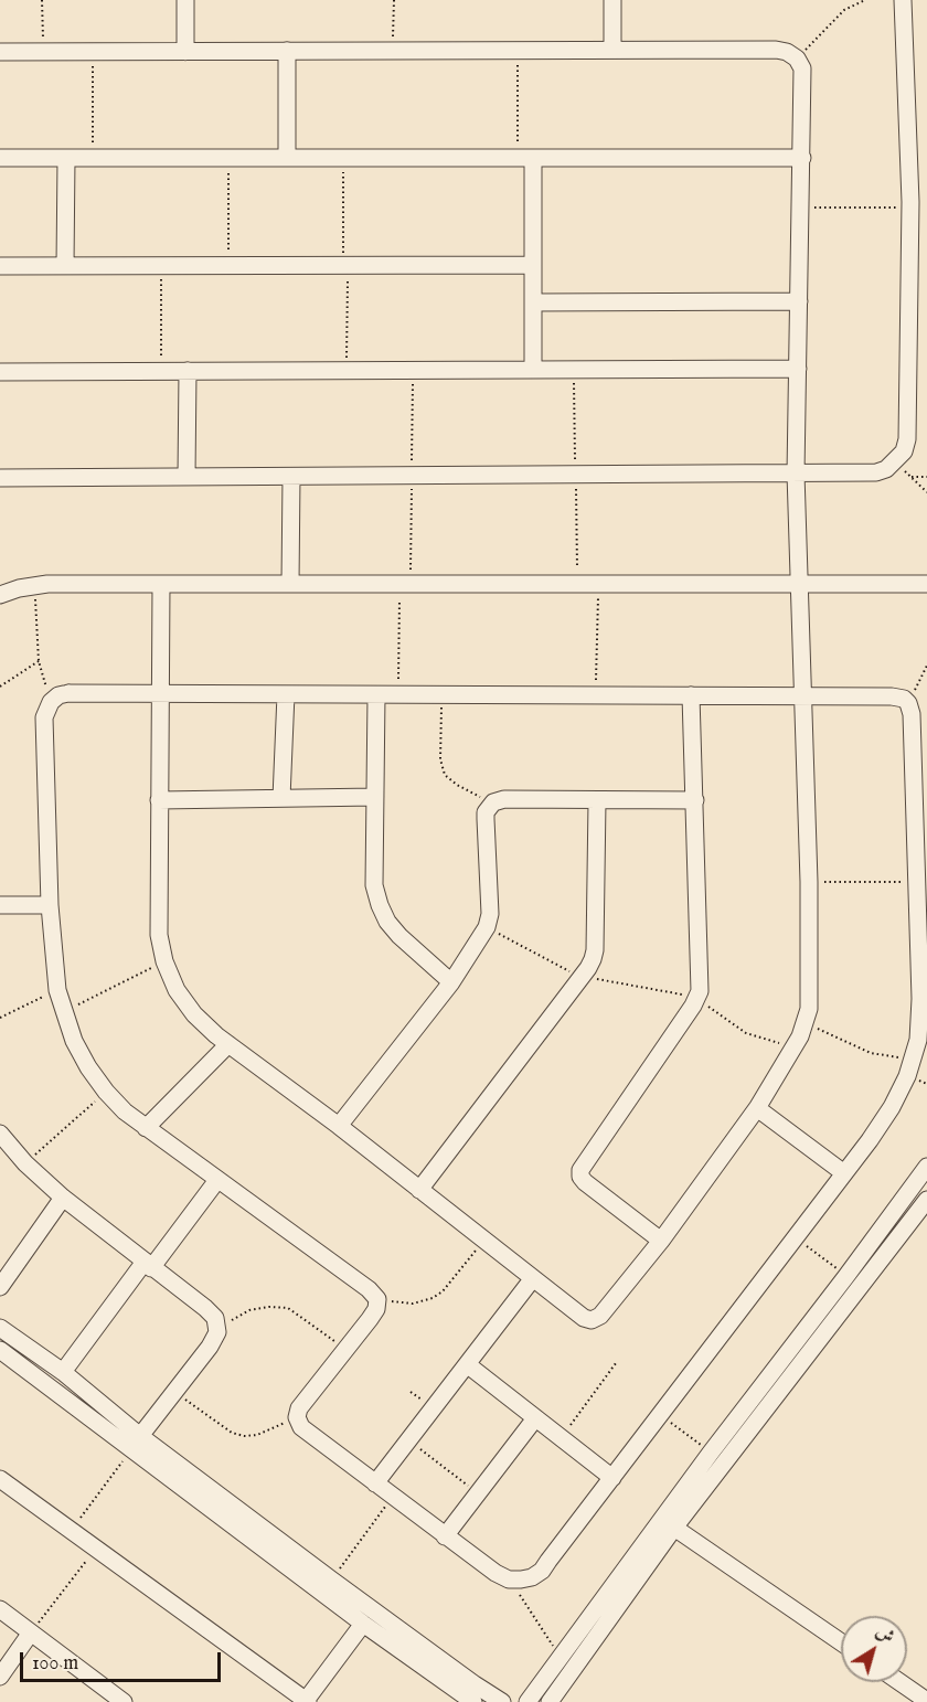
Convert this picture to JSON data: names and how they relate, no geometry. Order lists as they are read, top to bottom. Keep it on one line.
{"scale_bar":"100 m","north":"top right"}
